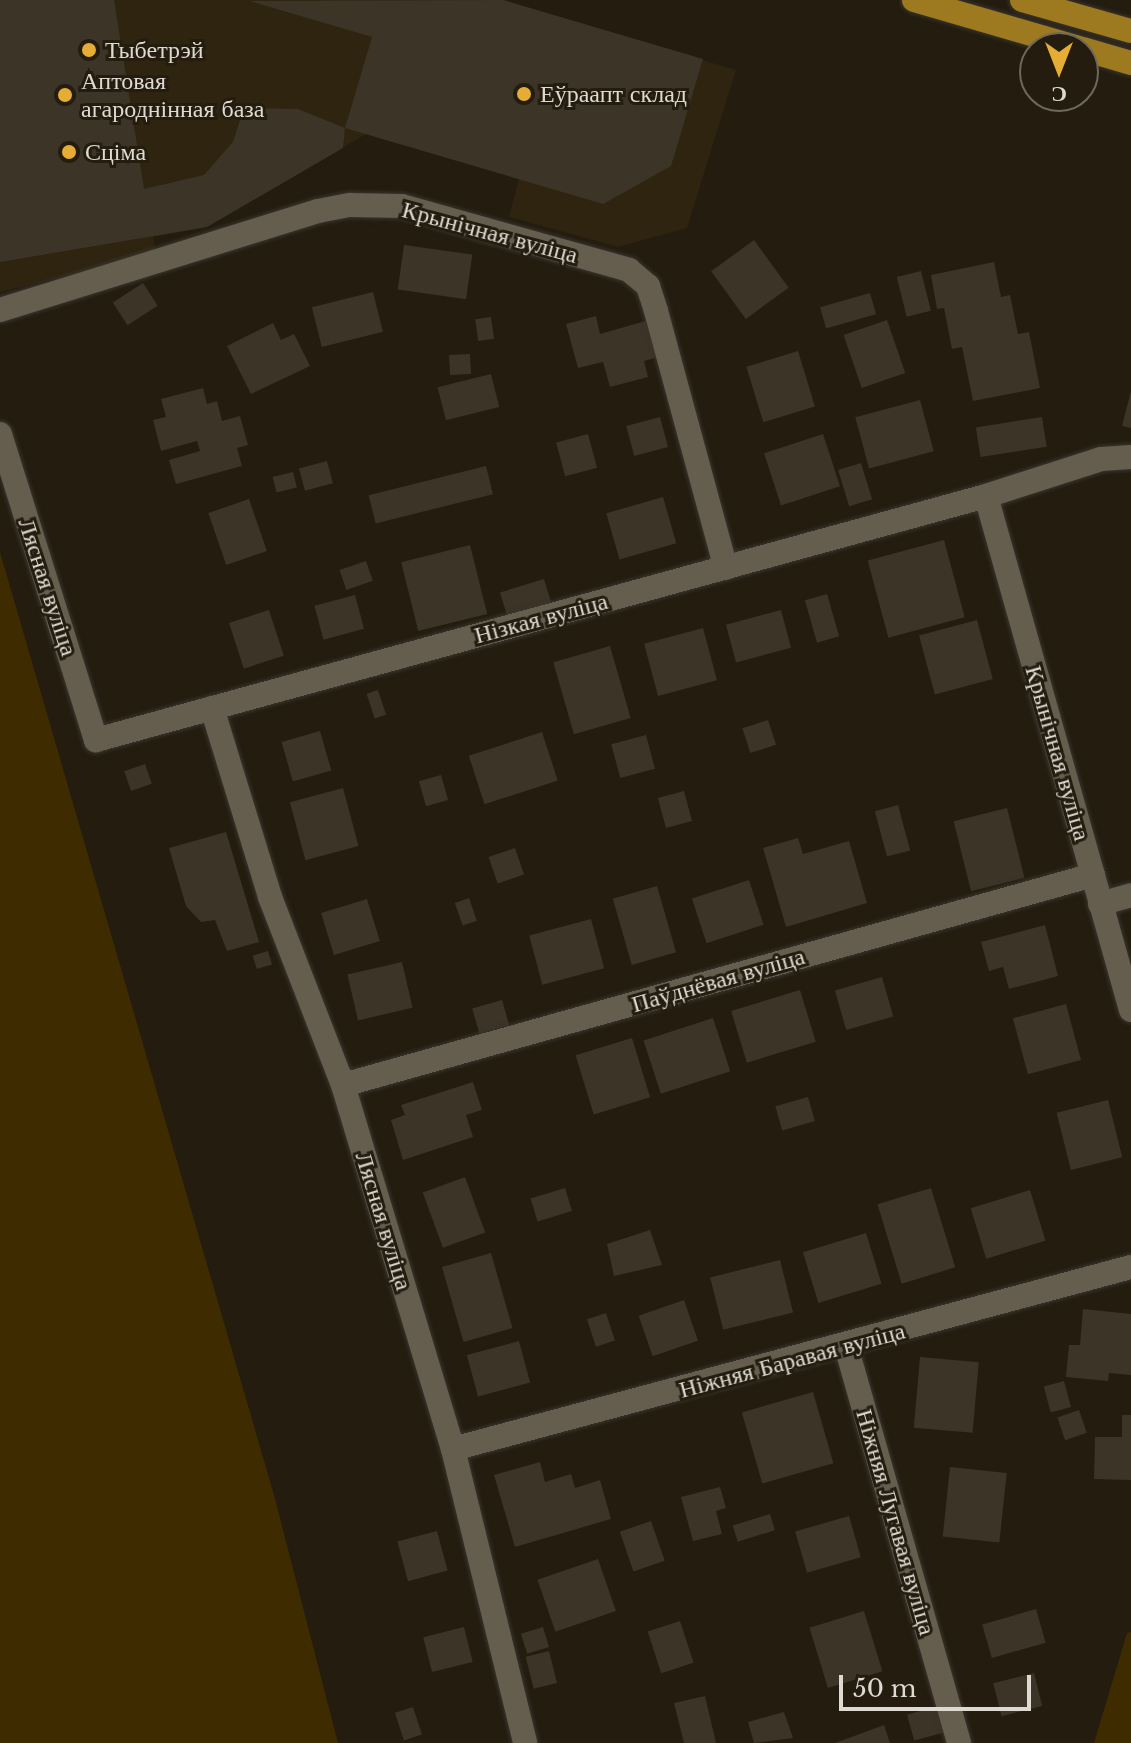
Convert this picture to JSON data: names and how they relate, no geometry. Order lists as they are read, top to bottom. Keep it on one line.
{"streets":{"street":["Крынічная вуліца","Лясная вуліца","Нізкая вуліца","Паўднёвая вуліца","Ніжняя Баравая вуліца","Ніжняя Лугавая вуліца"]},"crossings":[["Крынічная вуліца","Нізкая вуліца"],["Крынічная вуліца","Паўднёвая вуліца"],["Лясная вуліца","Нізкая вуліца"],["Лясная вуліца","Паўднёвая вуліца"],["Лясная вуліца","Ніжняя Баравая вуліца"],["Ніжняя Баравая вуліца","Ніжняя Лугавая вуліца"]],"places":["Тыбетрэй","Еўраапт склад","Аптовая агароднінная база","Сціма"],"scale_bar":"50 m","north":"bottom"}
